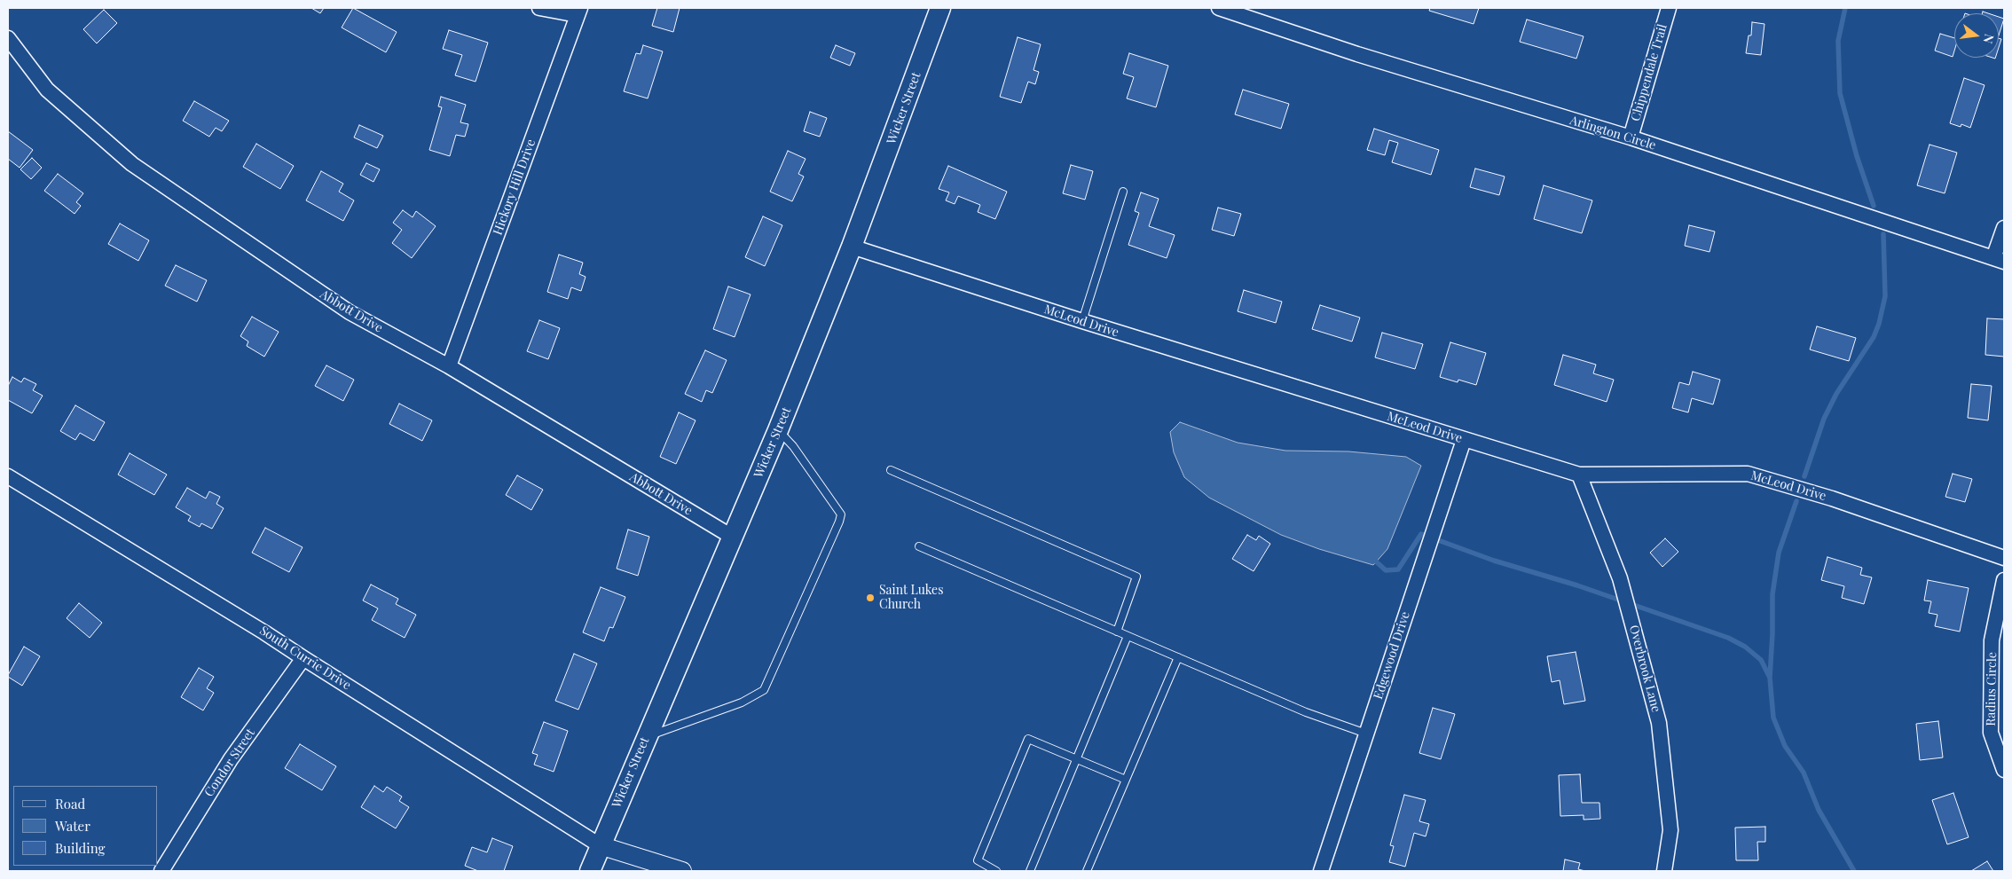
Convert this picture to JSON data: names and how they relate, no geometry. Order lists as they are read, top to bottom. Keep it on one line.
{"streets":{"main road":["Wicker Street"],"street":["Chippendale Trail","Arlington Circle","Hickory Hill Drive","Abbott Drive","McLeod Drive","Edgewood Drive","South Currie Drive","Overbrook Lane","Radius Circle","Condor Street"]},"crossings":[["Chippendale Trail","Arlington Circle"],["Wicker Street","Abbott Drive"],["Wicker Street","McLeod Drive"],["Wicker Street","South Currie Drive"],["Hickory Hill Drive","Abbott Drive"],["McLeod Drive","Edgewood Drive"],["McLeod Drive","Overbrook Lane"],["South Currie Drive","Condor Street"]],"places":["Saint Lukes Church"],"legend":["Road","Water","Building"],"north":"right"}
